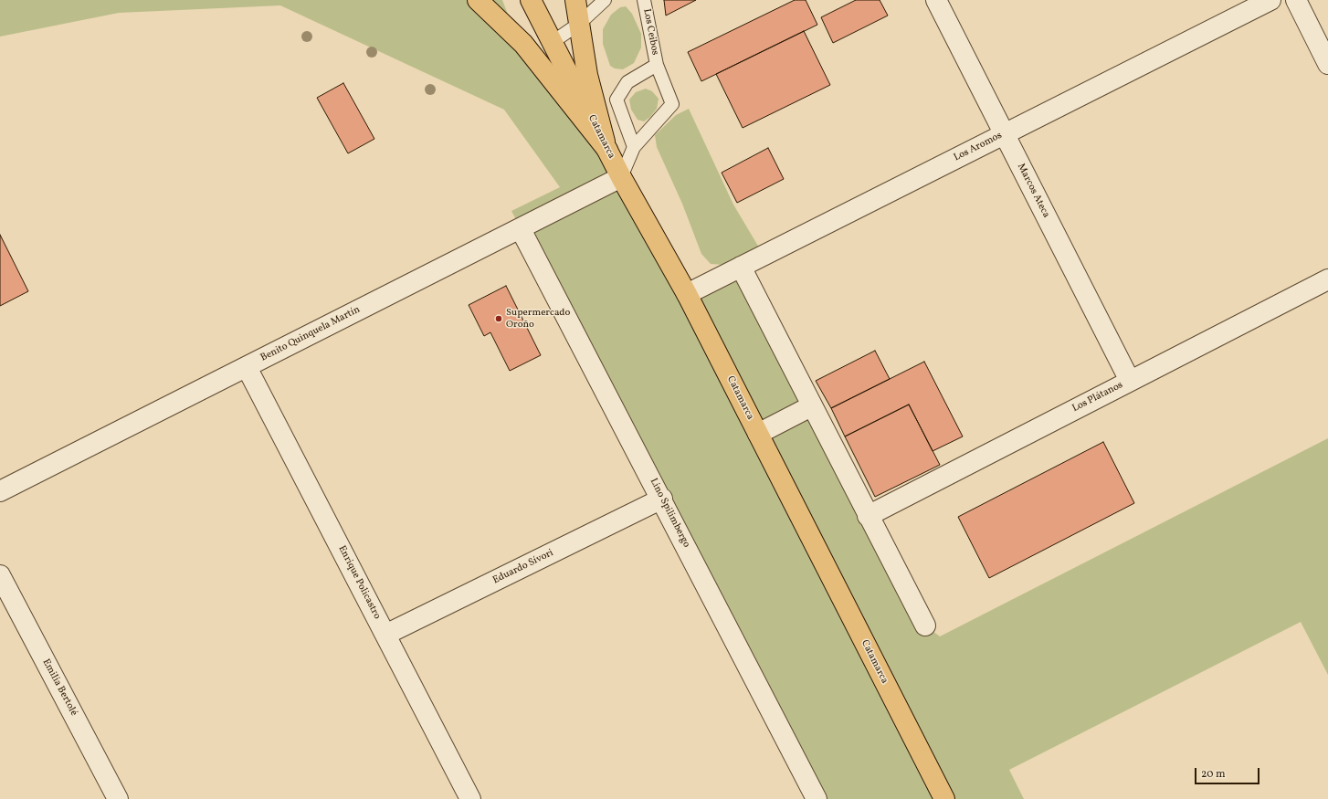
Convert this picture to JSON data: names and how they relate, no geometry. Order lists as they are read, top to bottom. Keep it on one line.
{"streets":{"main road":["Catamarca"],"street":["Los Aromos","Marcos Ateca","Benito Quinquela Martín","Los Plátanos","Lino Spilimbergo","Eduardo Sívori","Enrique Policastro","Emilia Bertolé"],"lane":["Los Ceibos"]},"crossings":[["Los Ceibos","Catamarca"],["Los Ceibos","Benito Quinquela Martín"],["Catamarca","Los Aromos"],["Catamarca","Benito Quinquela Martín"],["Los Aromos","Marcos Ateca"],["Marcos Ateca","Los Plátanos"],["Benito Quinquela Martín","Lino Spilimbergo"],["Benito Quinquela Martín","Enrique Policastro"],["Lino Spilimbergo","Eduardo Sívori"],["Eduardo Sívori","Enrique Policastro"]],"places":["Supermercado Oroño"],"scale_bar":"20 m"}
